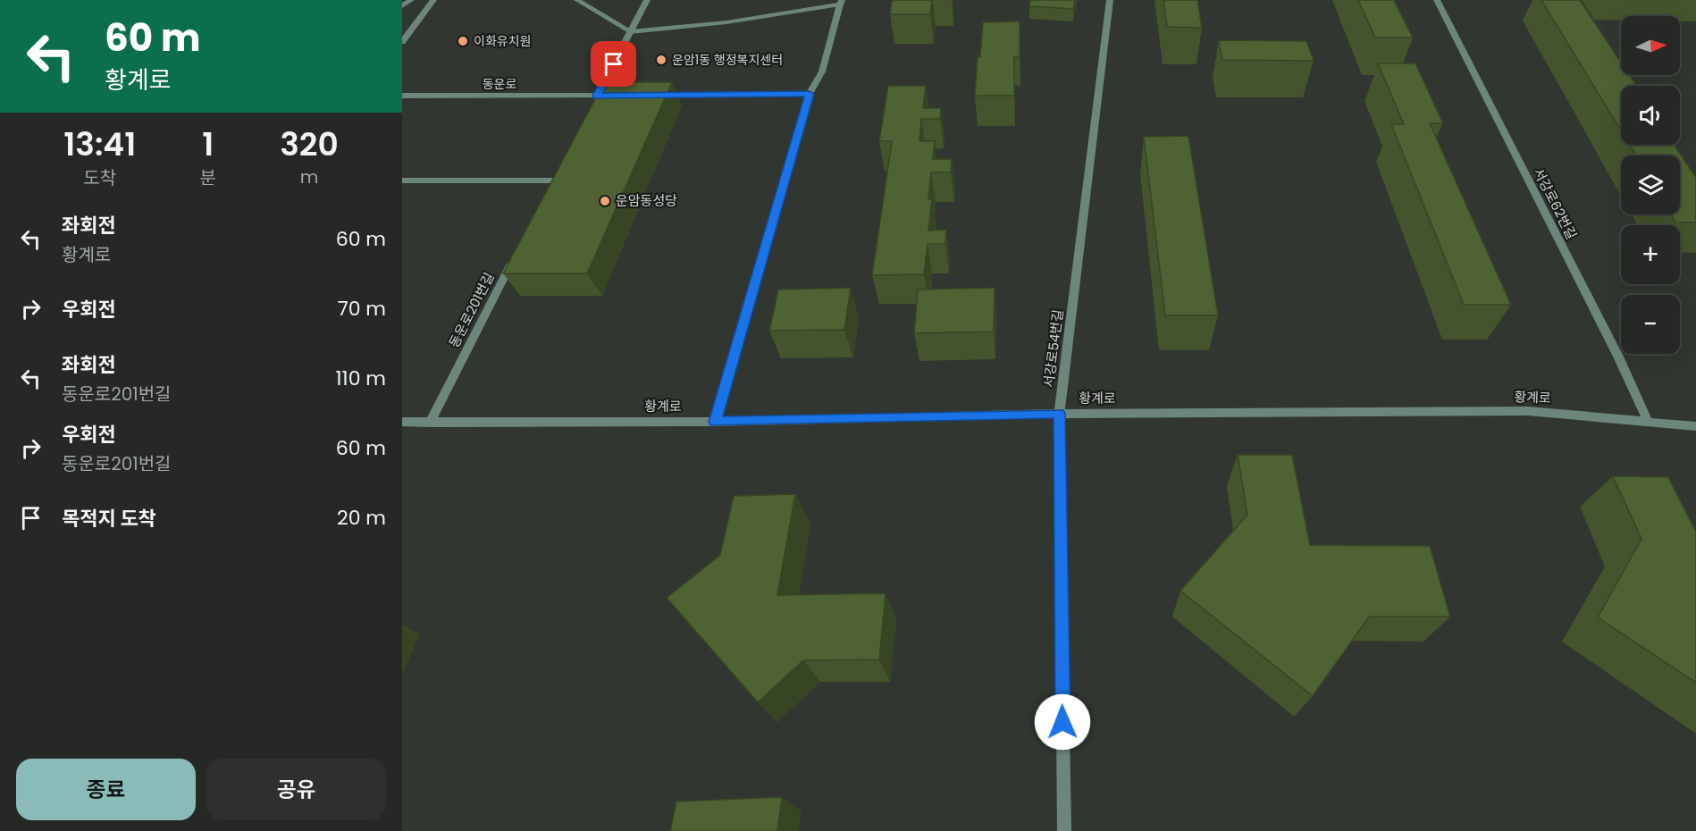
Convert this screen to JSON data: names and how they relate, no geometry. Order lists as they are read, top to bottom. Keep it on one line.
{"streets":{"street":["동운로","서강로62번길","동운로201번길","서강로54번길","황계로"]},"crossings":[["서강로62번길","황계로"],["동운로201번길","황계로"],["서강로54번길","황계로"]],"places":["이화유치원","운암1동 행정복지센터","운암동성당"],"north":"right","page":{"turn":["60 m","황계로"],"map_buttons":["+","−"],"eta":["13:41","도착","1","분","320","m"],"list":[{"name":"좌회전","note":"황계로","value":"60 m"},{"name":"우회전","value":"70 m"},{"name":"좌회전","note":"동운로201번길","value":"110 m"},{"name":"우회전","note":"동운로201번길","value":"60 m"},{"name":"목적지 도착","value":"20 m"}],"buttons":["종료","공유"]}}
